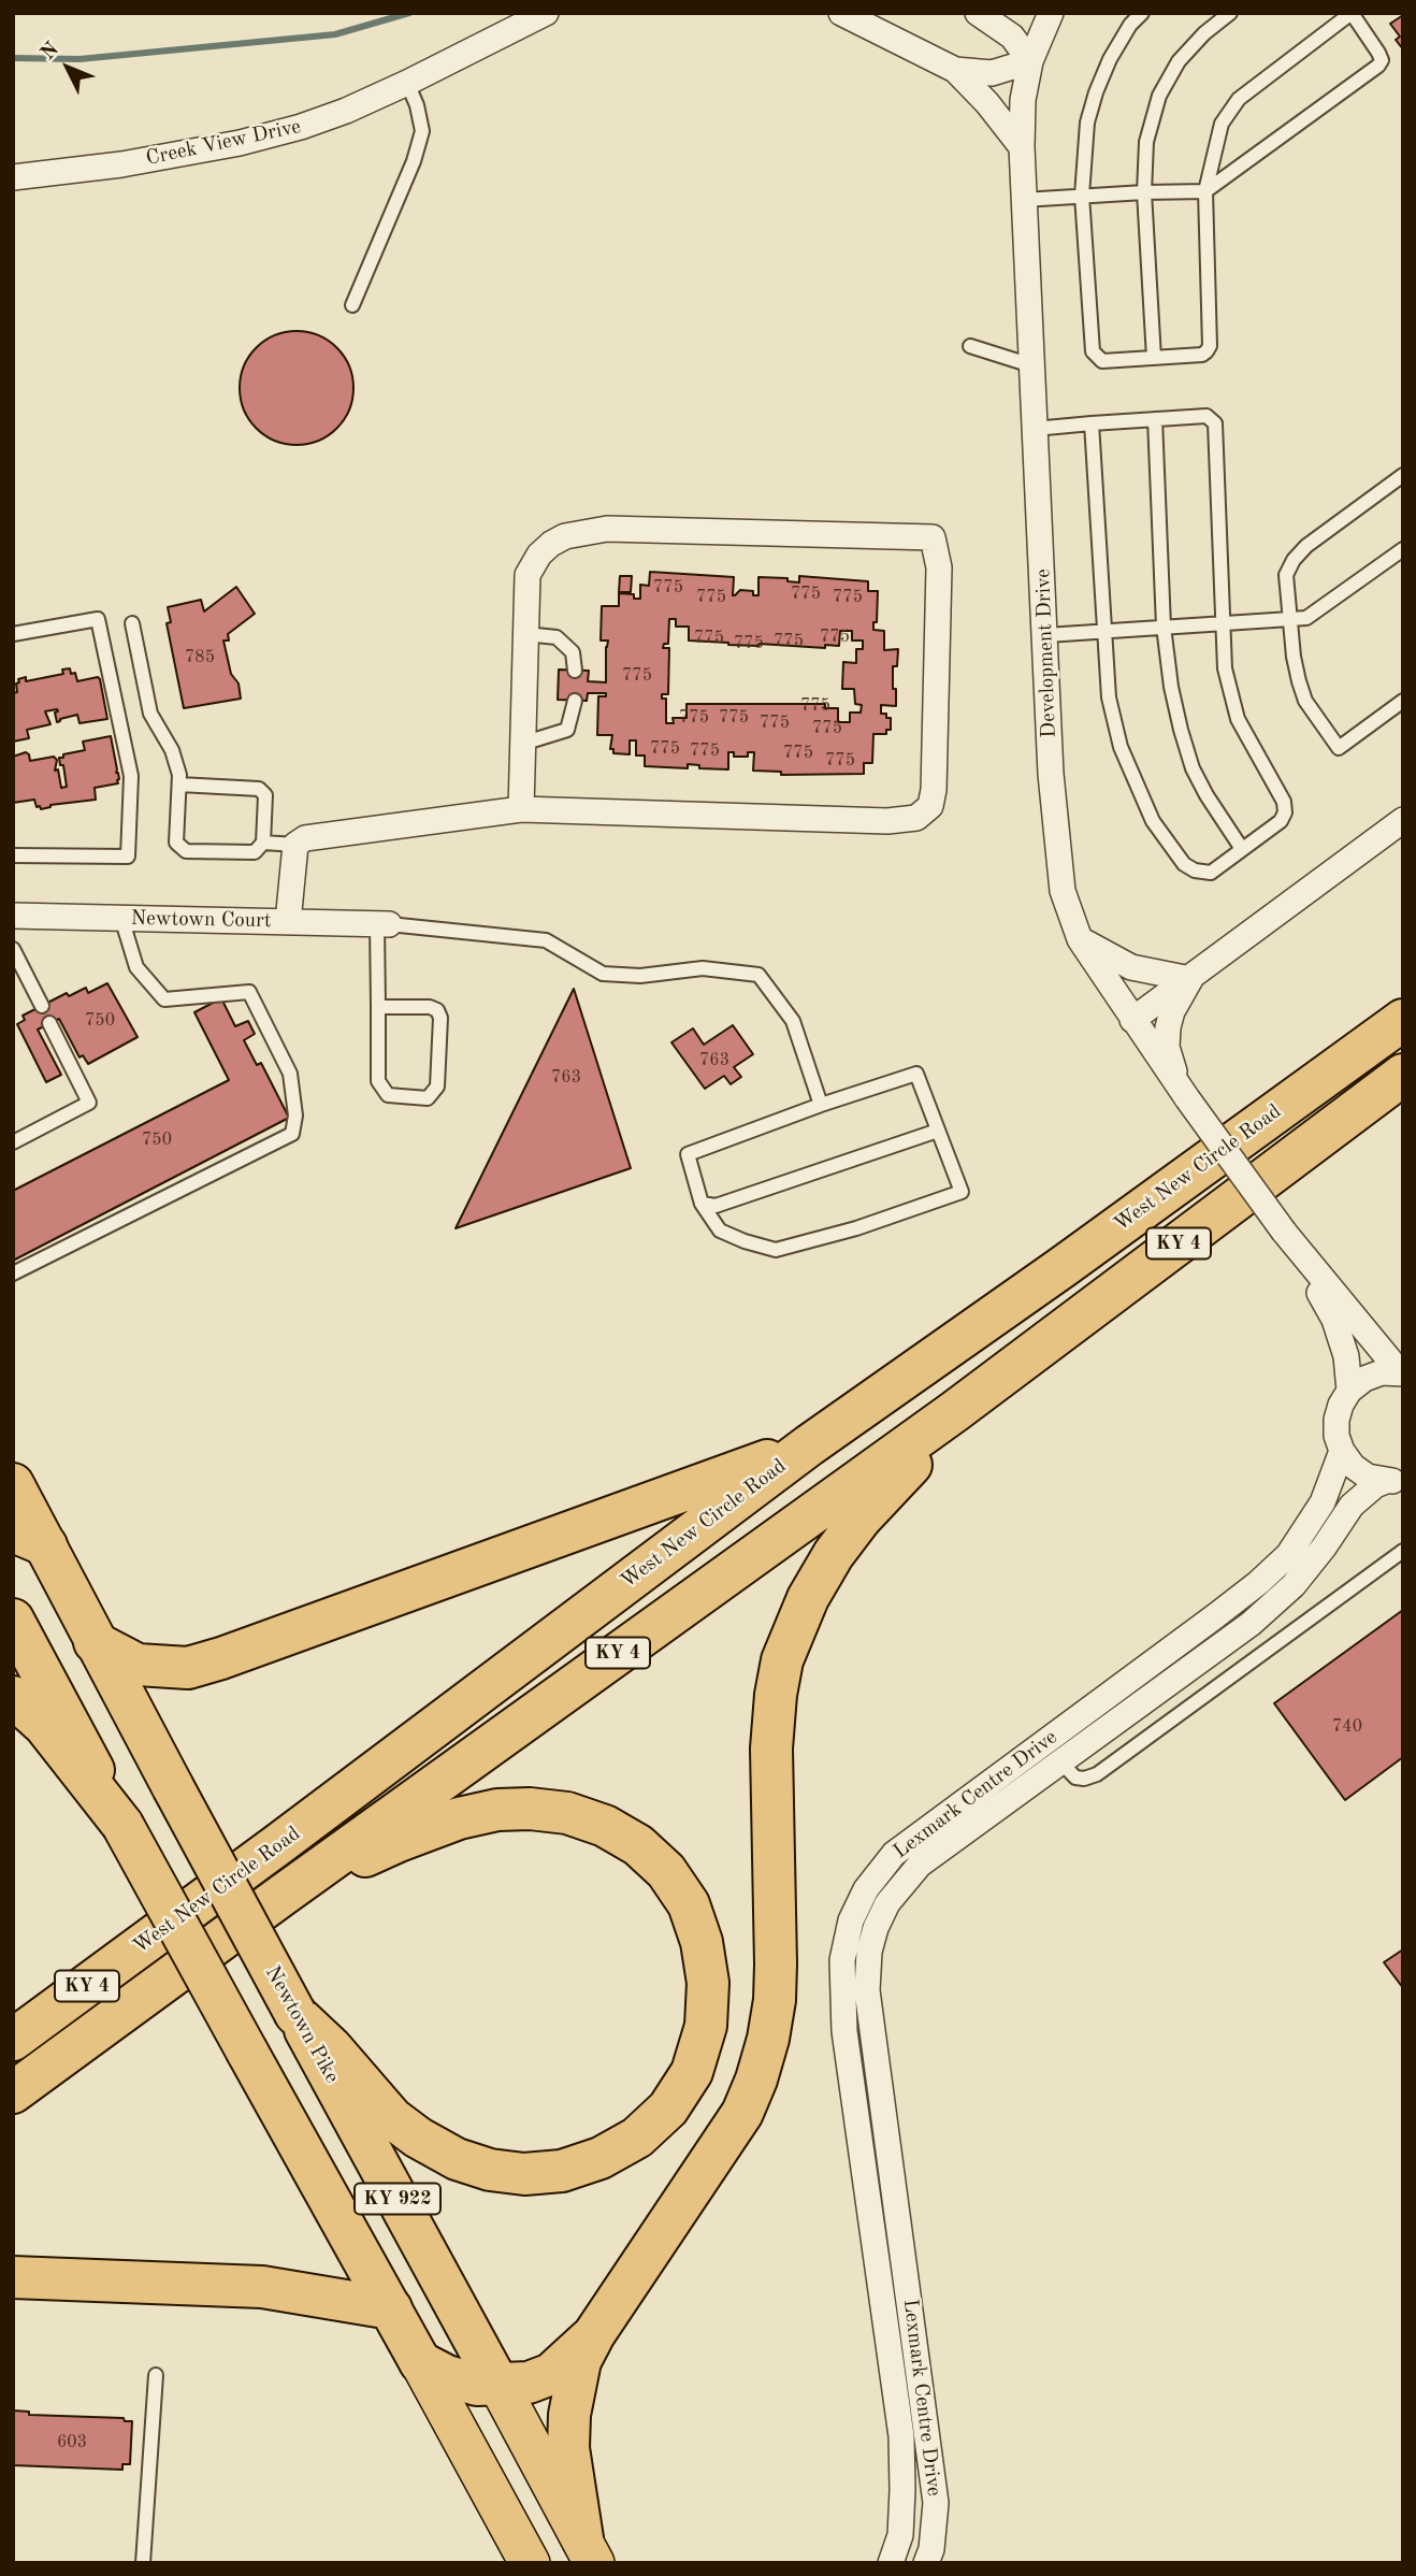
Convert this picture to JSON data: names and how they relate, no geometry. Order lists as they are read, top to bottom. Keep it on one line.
{"streets":{"highway":["West New Circle Road","KY 4","Newtown Pike","KY 922"],"street":["Creek View Drive","Development Drive","Newtown Court","Lexmark Centre Drive"]},"house_numbers":["775","775","775","775","775","775","775","775","785","775","775","775","775","775","775","775","775","775","775","750","763","763","750","740","603"],"north":"top left"}
